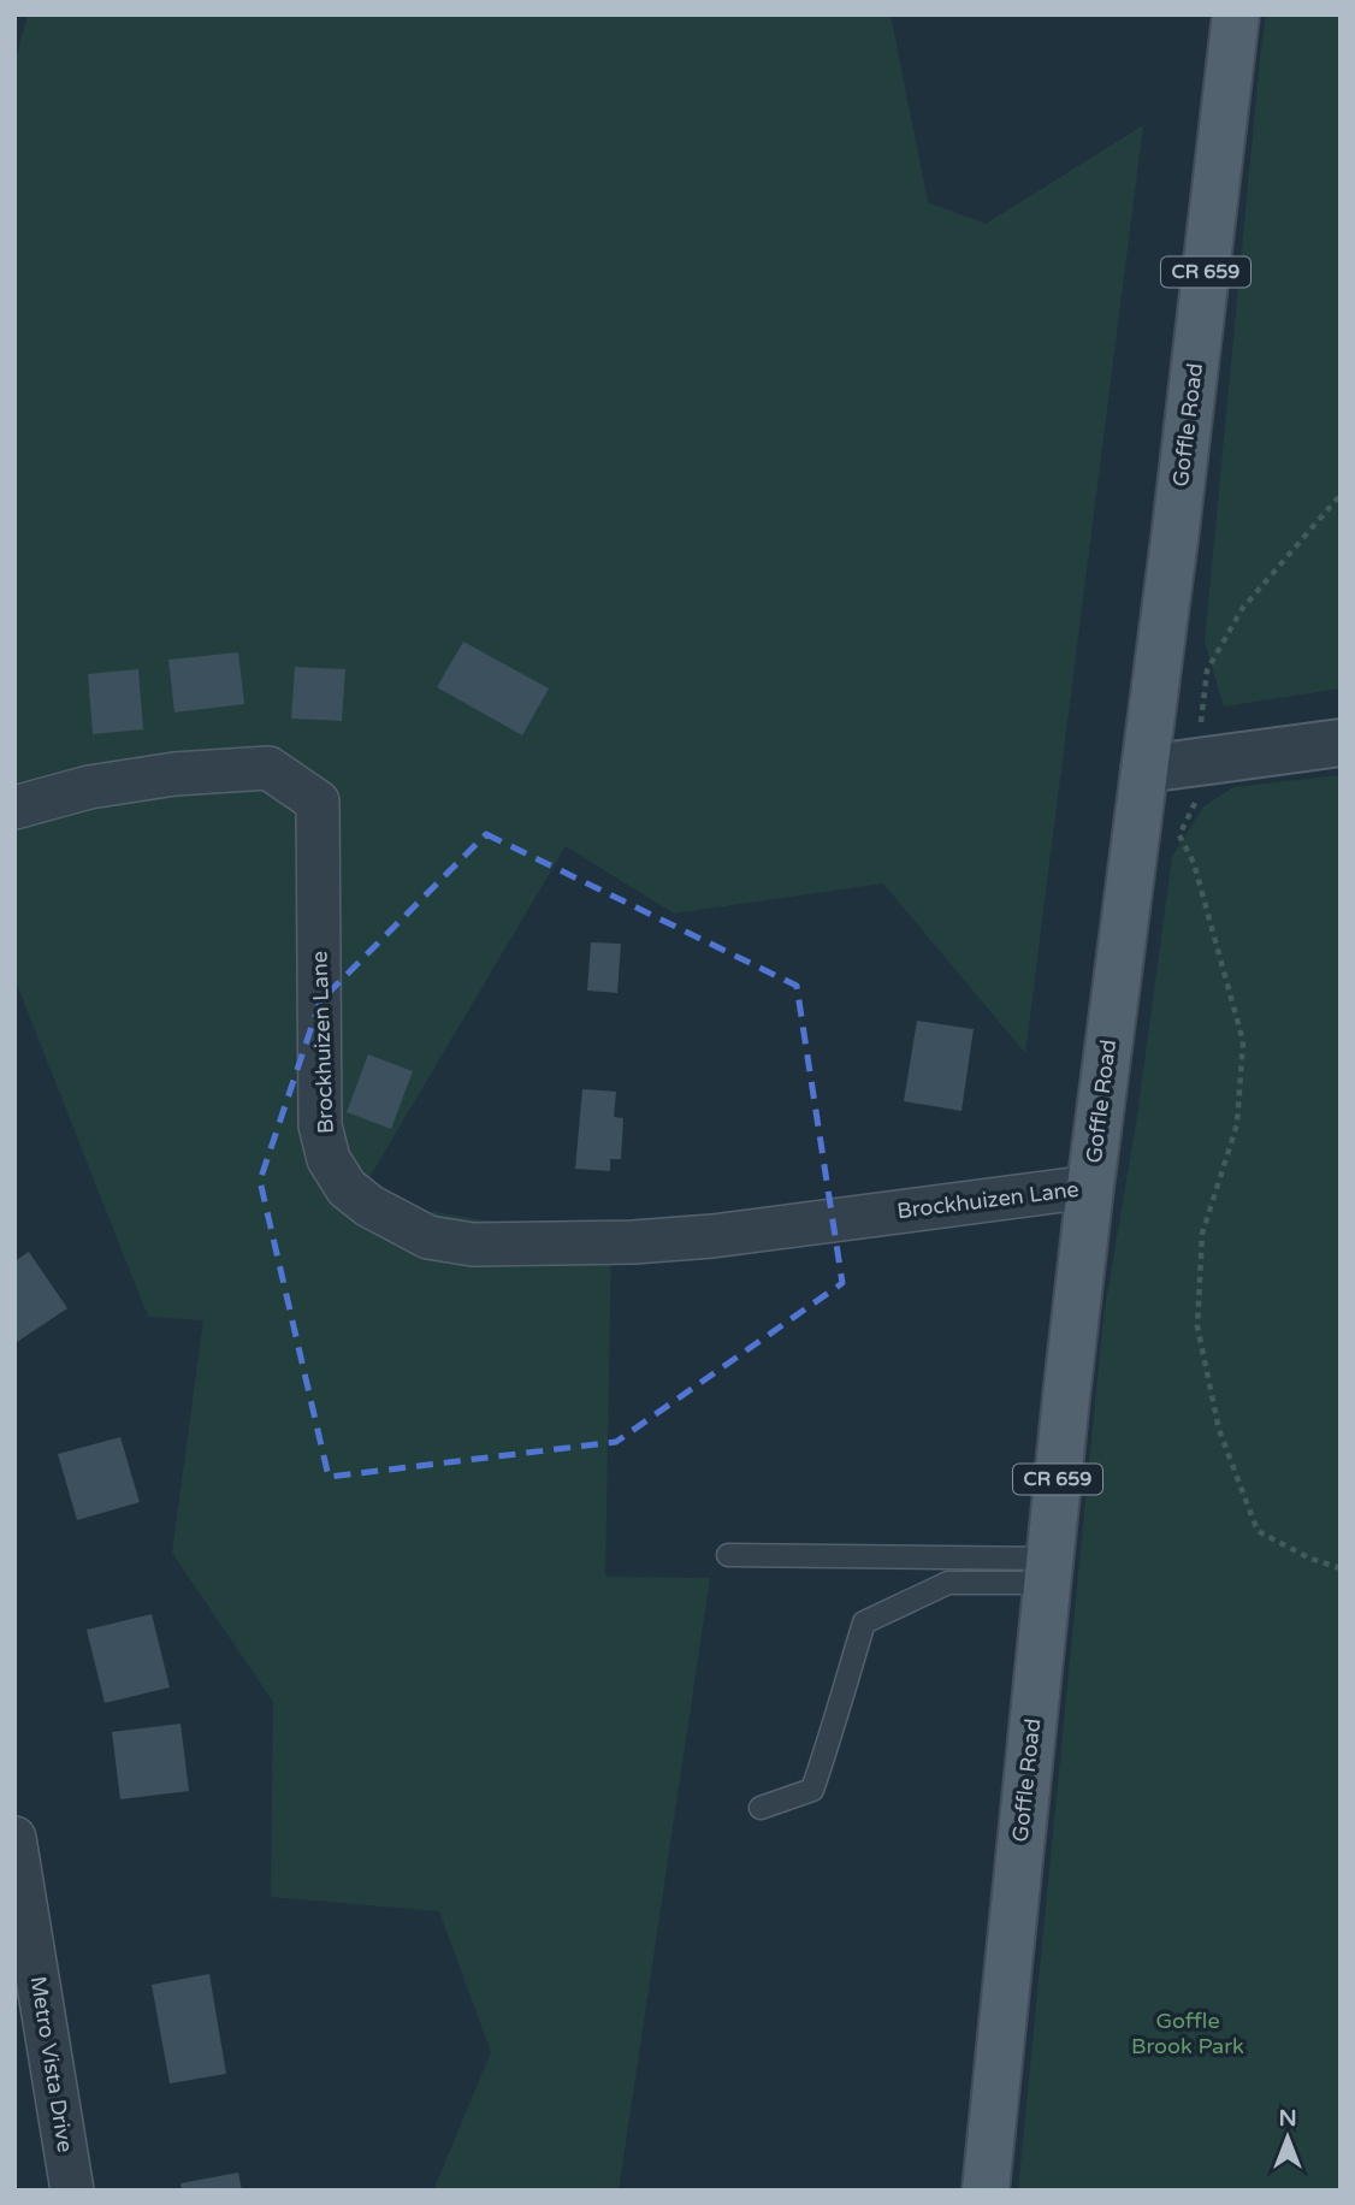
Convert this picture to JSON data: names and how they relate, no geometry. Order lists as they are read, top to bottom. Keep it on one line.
{"streets":{"main road":["CR 659","Goffle Road"],"street":["Brockhuizen Lane","Metro Vista Drive"]},"crossings":[["Goffle Road","Brockhuizen Lane"]],"parks":["Goffle Brook Park"],"north":"top"}
